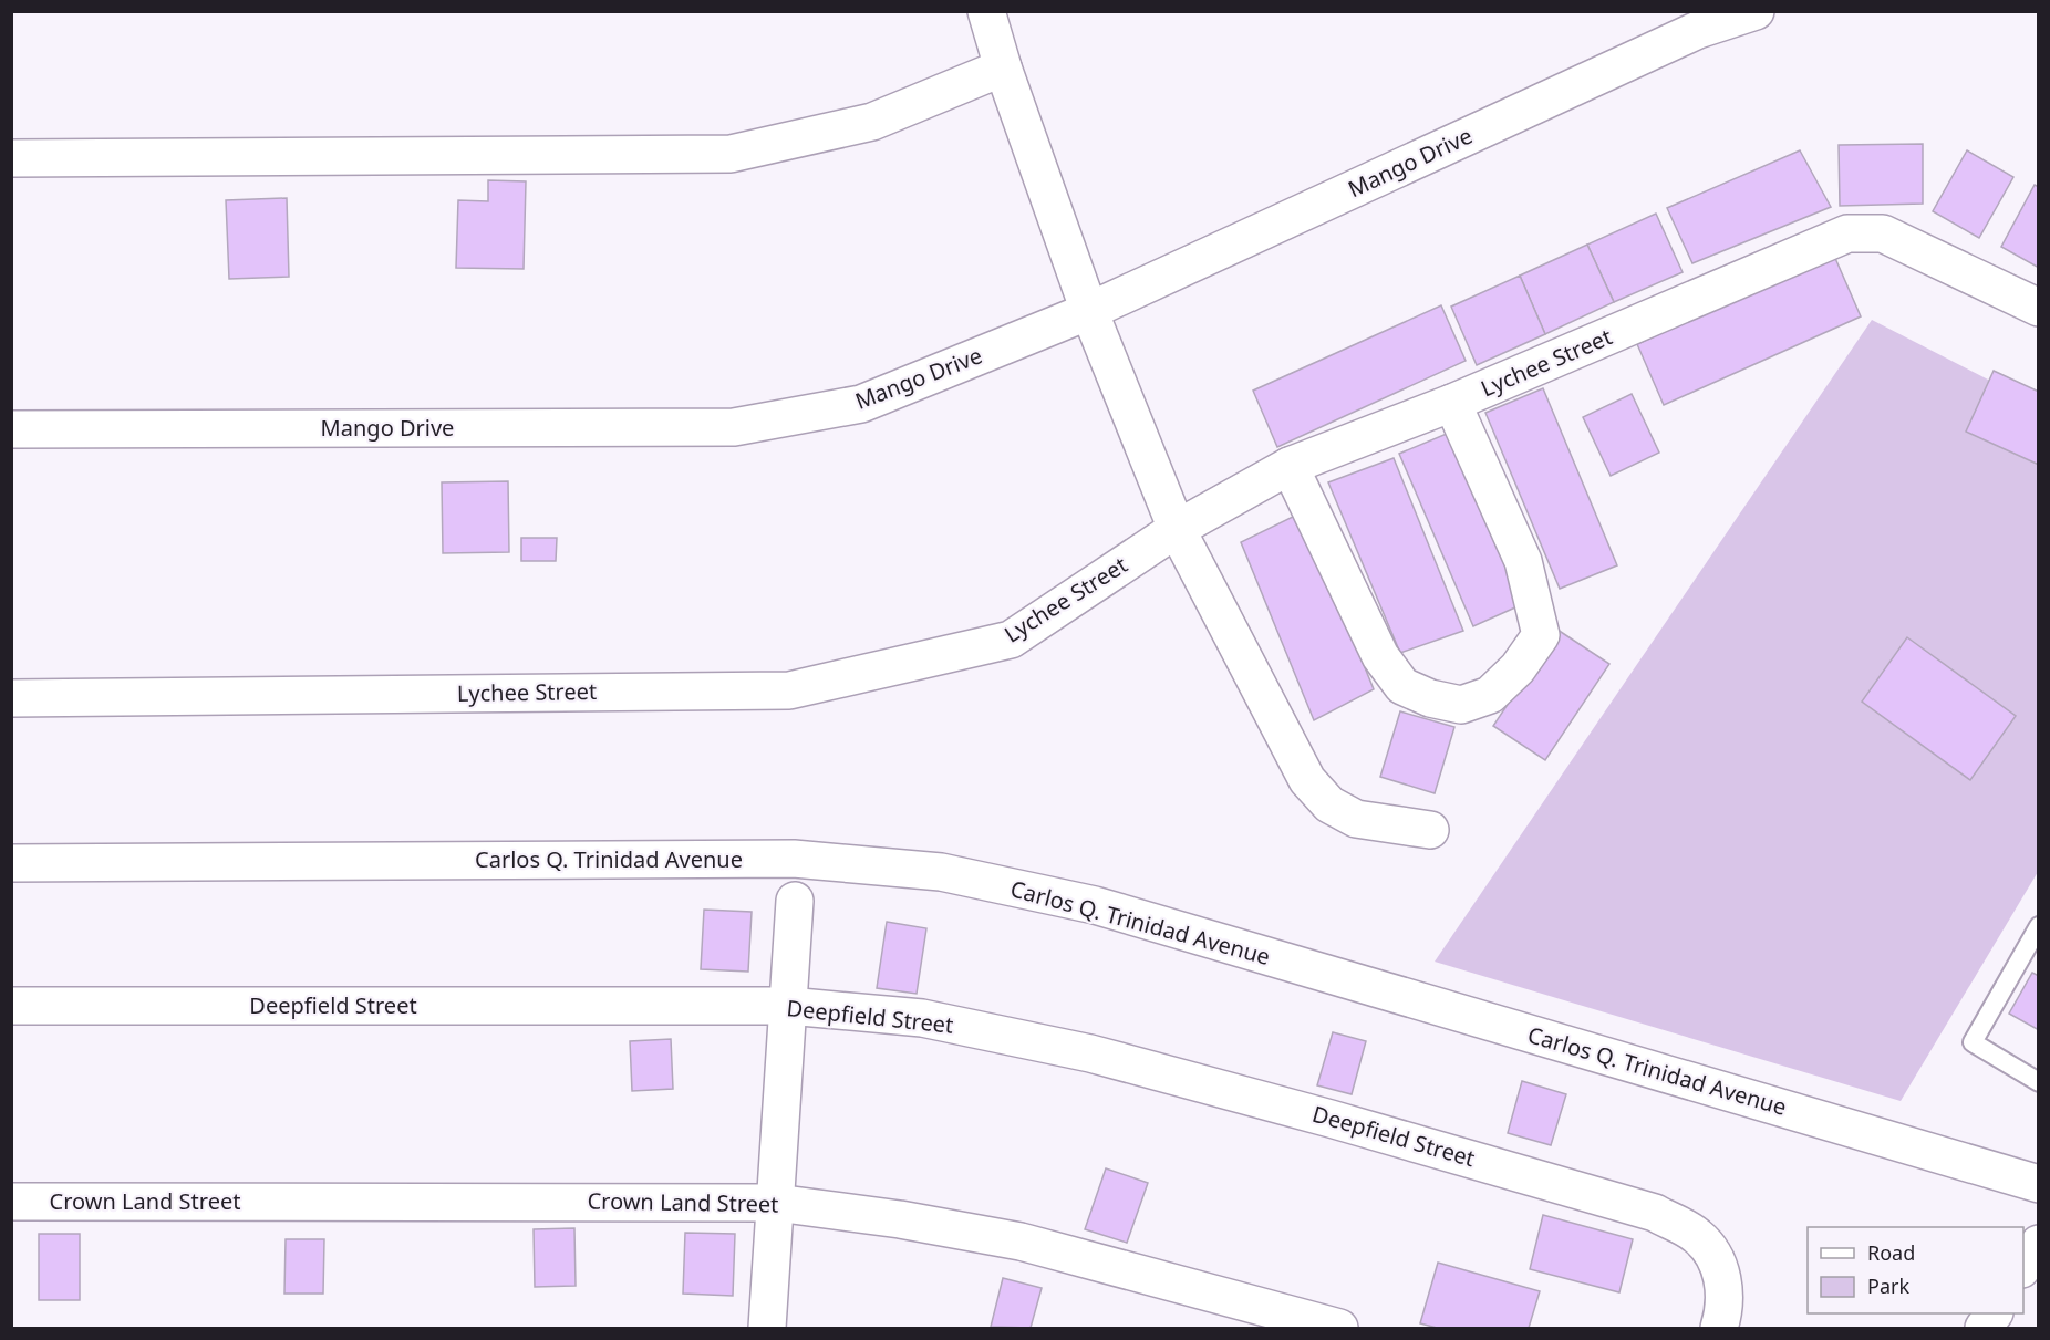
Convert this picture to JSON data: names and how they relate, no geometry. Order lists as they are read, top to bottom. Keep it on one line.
{"streets":{"street":["Mango Drive","Lychee Street","Carlos Q. Trinidad Avenue","Deepfield Street","Crown Land Street"]},"legend":["Road","Park"]}
